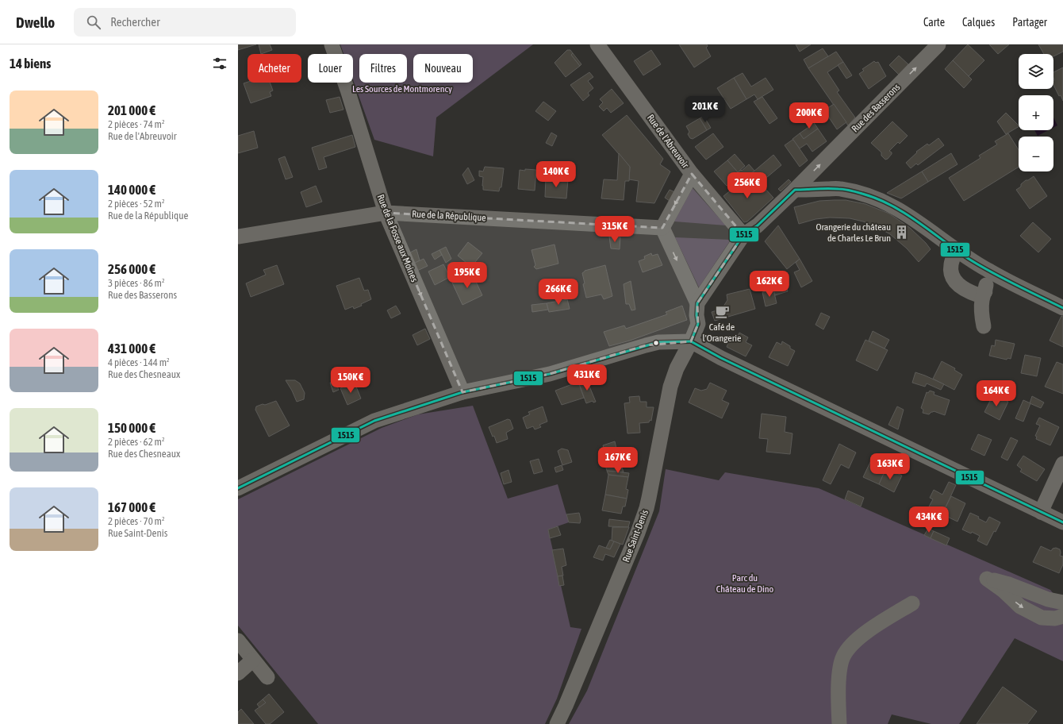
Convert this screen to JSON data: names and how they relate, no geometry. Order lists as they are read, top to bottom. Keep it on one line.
{"streets":{"street":["Rue des Basserons","Rue de l'Abreuvoir","Rue de la République","Rue de la Fosse aux Moines","Rue Saint-Denis"]},"crossings":[["Rue des Basserons","Rue de l'Abreuvoir"],["Rue de la République","Rue de la Fosse aux Moines"]],"one_way":["Rue des Basserons","Rue de la Fosse aux Moines"],"parks":["Les Sources de Montmorency","Parc du Château de Dino"],"places":{"building":["Orangerie du château de Charles Le Brun"],"cafe":["Café de l'Orangerie"]},"lines":["transit line 1515"],"page":{"header":"Dwello","search":"Rechercher","nav":["Carte","Calques","Partager"],"heading":"14 biens","map_buttons":["+","−"],"chip":["Acheter","Louer","Filtres","Nouveau"],"list":[{"name":"201 000 €","note":"2 pièces · 74 m² · Rue de l'Abreuvoir"},{"name":"140 000 €","note":"2 pièces · 52 m² · Rue de la République"},{"name":"256 000 €","note":"3 pièces · 86 m² · Rue des Basserons"},{"name":"431 000 €","note":"4 pièces · 144 m² · Rue des Chesneaux"},{"name":"150 000 €","note":"2 pièces · 62 m² · Rue des Chesneaux"},{"name":"167 000 €","note":"2 pièces · 70 m² · Rue Saint-Denis"}],"price":["201K €","200K €","140K €","256K €","315K €","195K €","162K €","266K €","431K €","150K €","164K €","167K €","163K €","434K €"]}}
